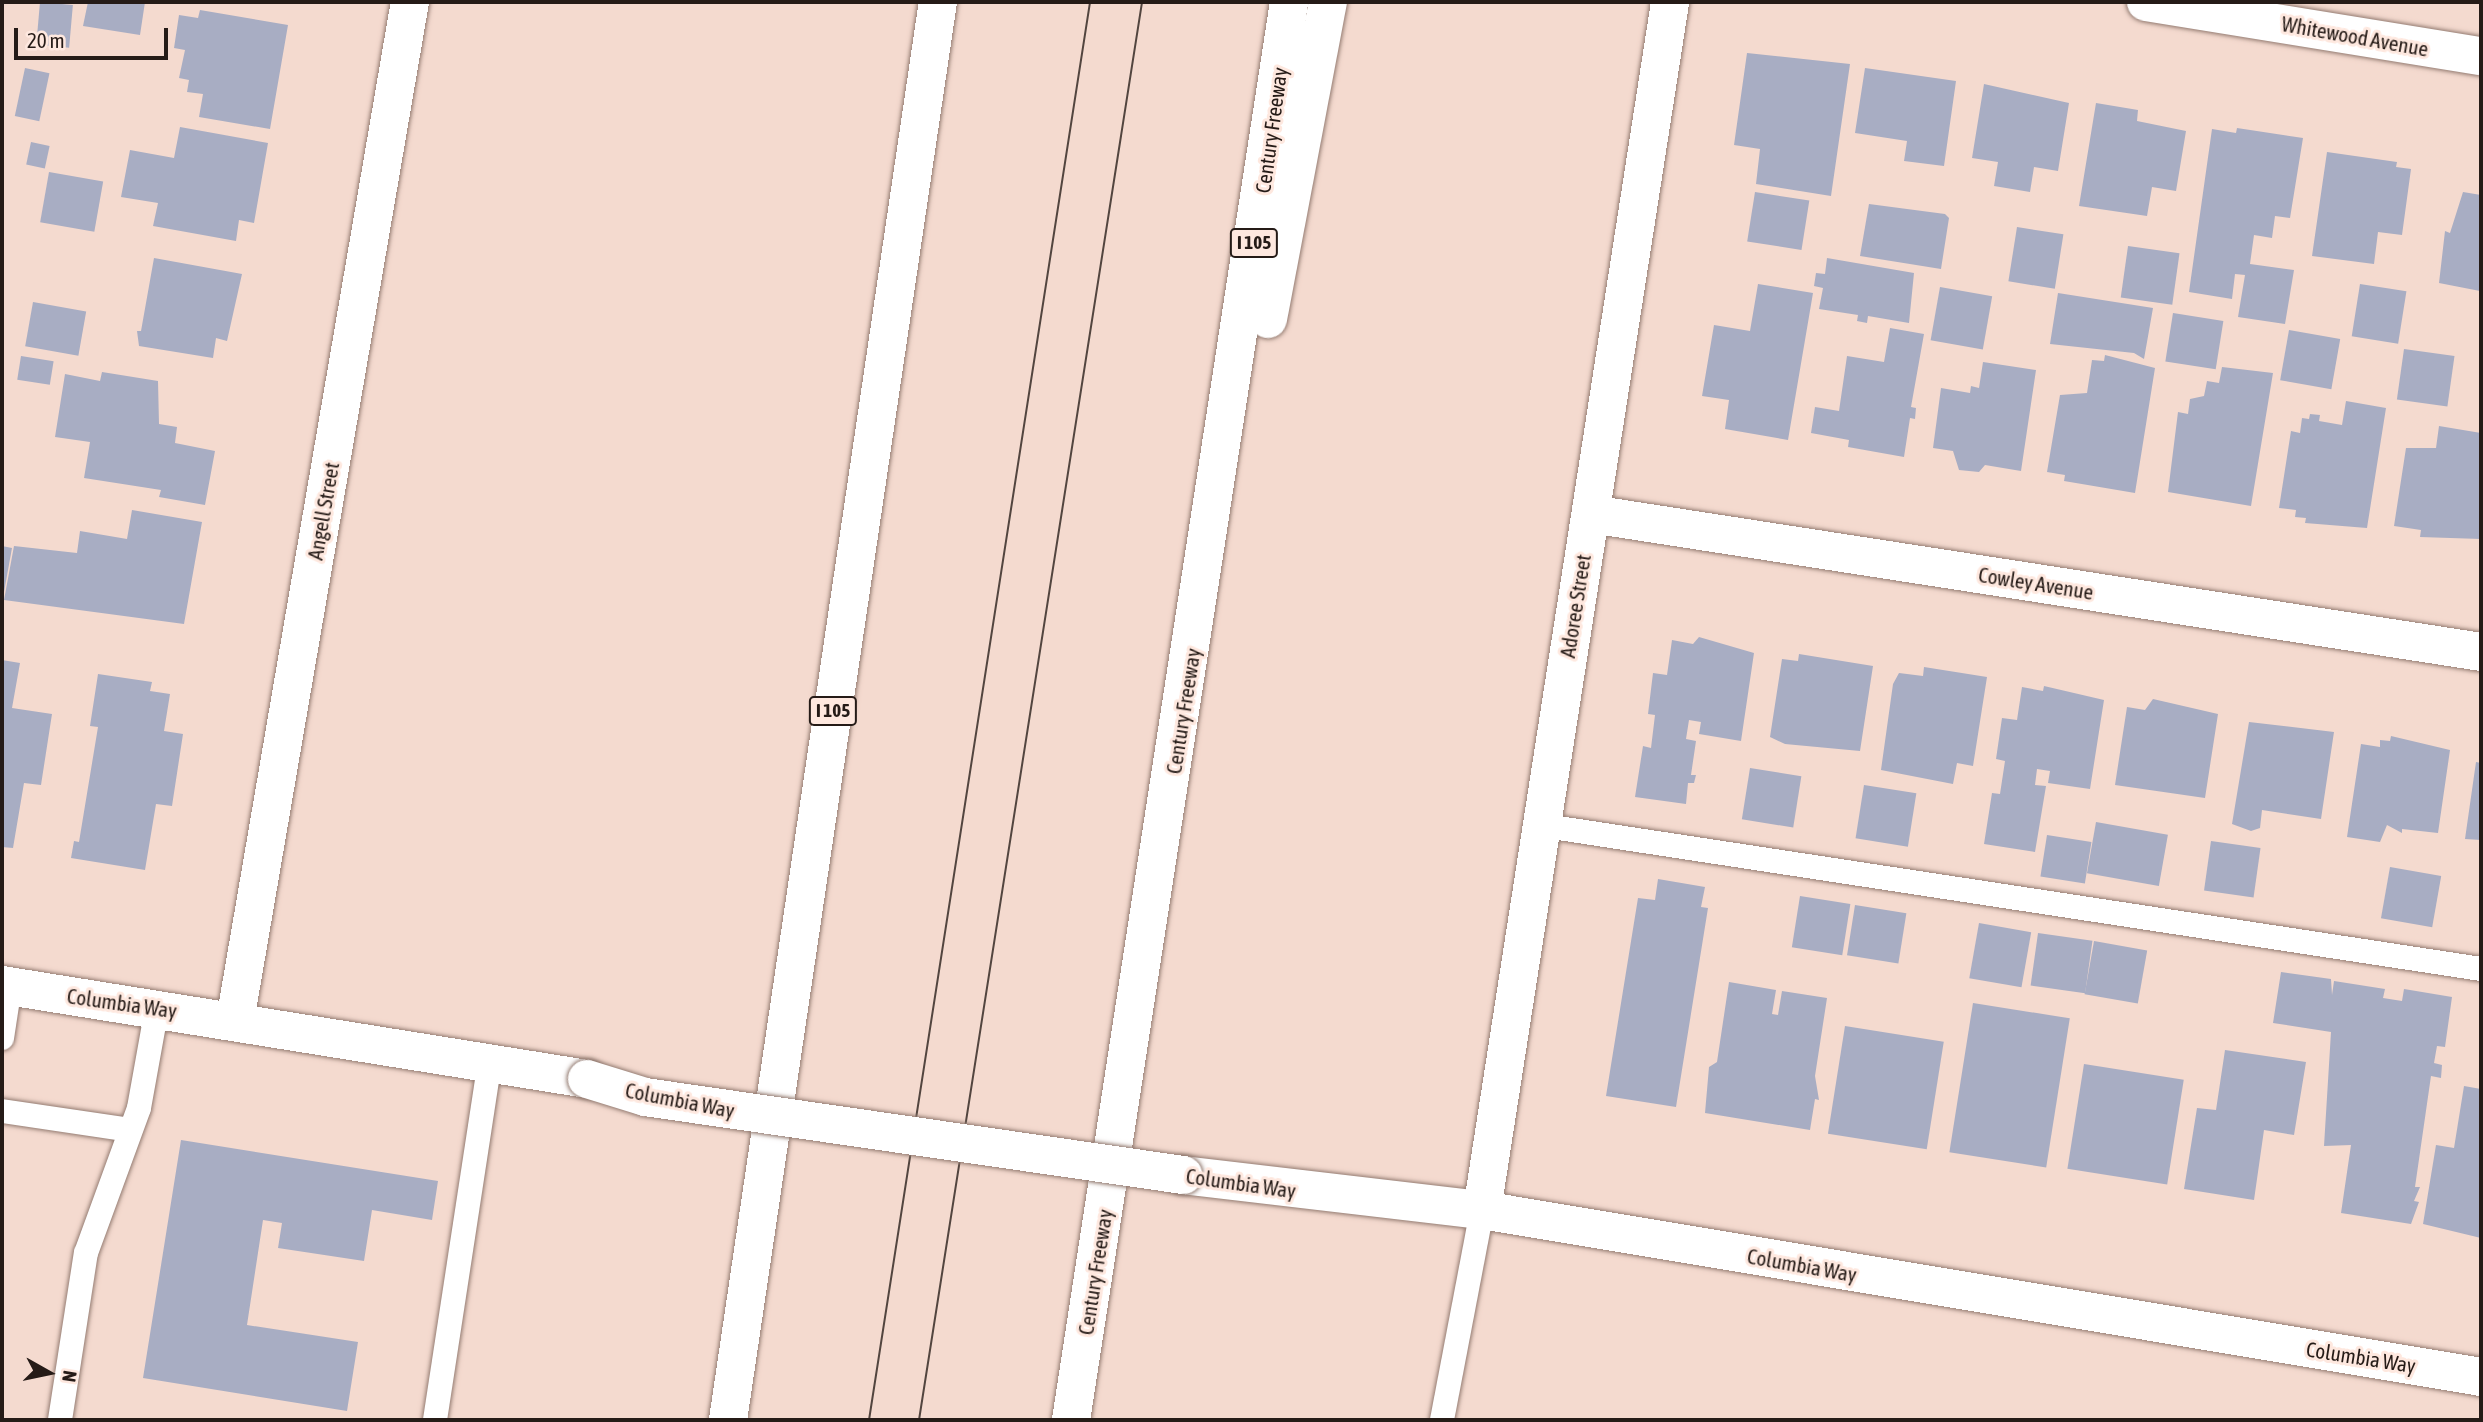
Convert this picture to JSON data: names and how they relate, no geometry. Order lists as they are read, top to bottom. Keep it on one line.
{"streets":{"main road":["Whitewood Avenue","Century Freeway","I 105","Angell Street","Cowley Avenue","Adoree Street","Columbia Way"]},"crossings":[["Angell Street","Columbia Way"],["Cowley Avenue","Adoree Street"],["Adoree Street","Columbia Way"]],"scale_bar":"20 m","north":"right"}
